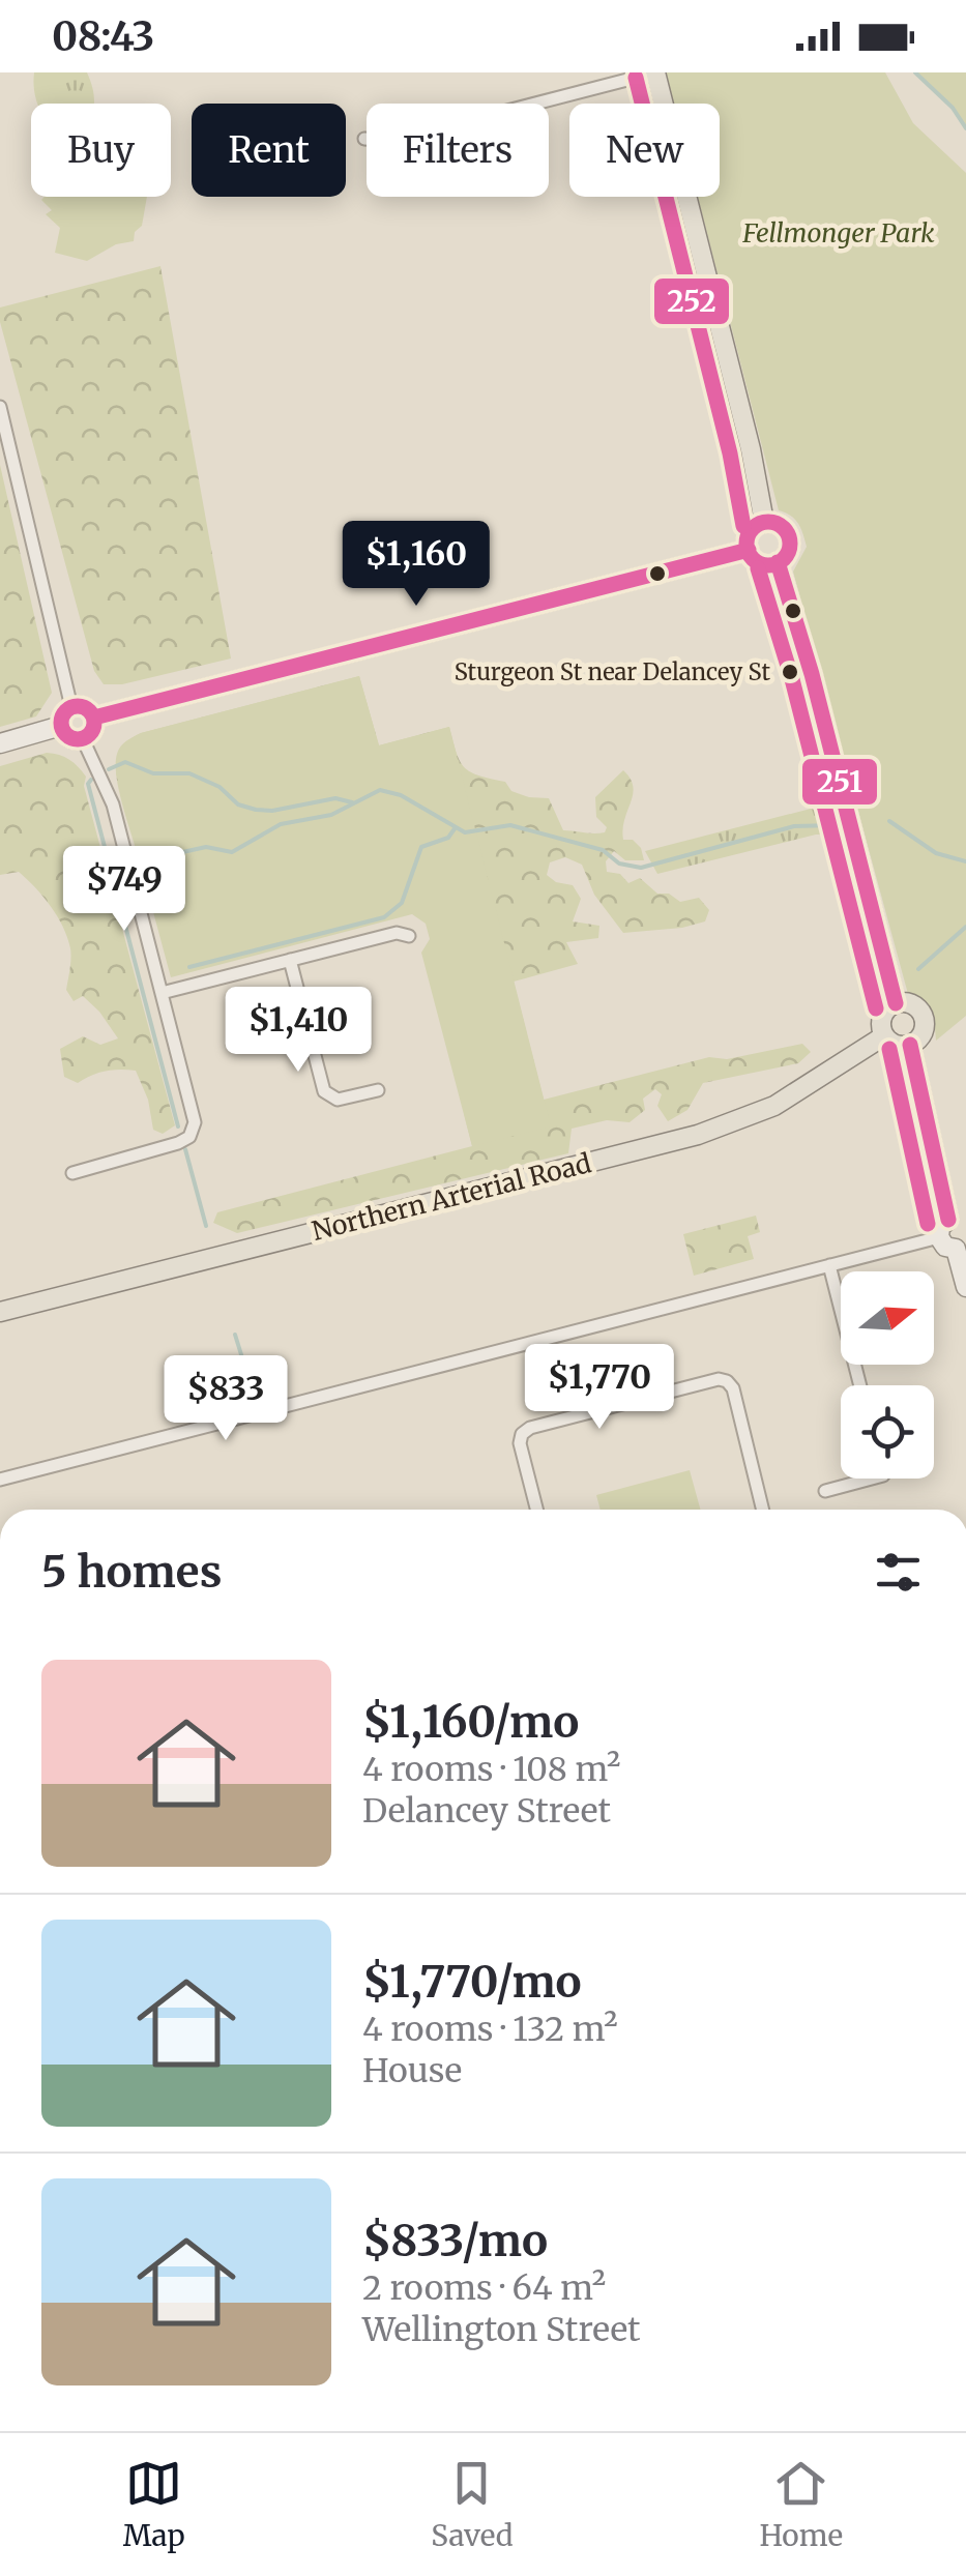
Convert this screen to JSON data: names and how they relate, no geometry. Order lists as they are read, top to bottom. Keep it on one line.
{"streets":{"main road":["Northern Arterial Road"]},"parks":["Fellmonger Park"],"places":["Sturgeon St near Delancey St"],"lines":["transit line 252","transit line 251"],"north":"right","page":{"status":"08:43","chip":["Buy","Rent","Filters","New"],"price":["$1,160","$749","$1,410","$1,770","$833"],"heading":"5 homes","list":[{"name":"$1,160/mo","note":"4 rooms · 108 m² · Delancey Street"},{"name":"$1,770/mo","note":"4 rooms · 132 m² · House"},{"name":"$833/mo","note":"2 rooms · 64 m² · Wellington Street"}],"tabs":["Map","Saved","Home"]}}
